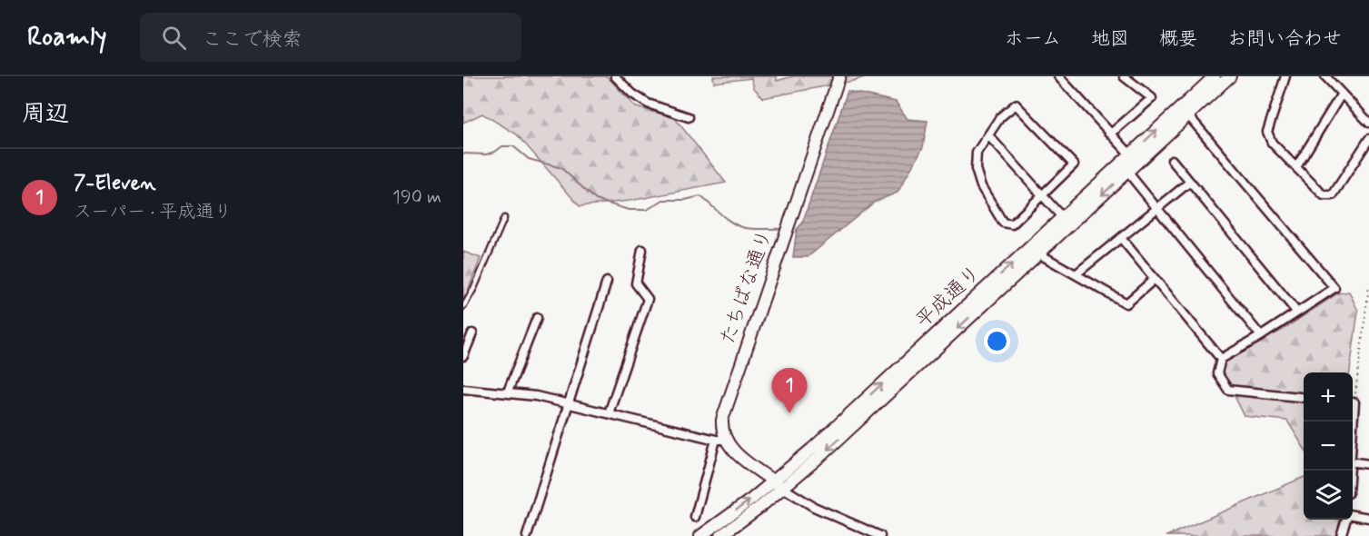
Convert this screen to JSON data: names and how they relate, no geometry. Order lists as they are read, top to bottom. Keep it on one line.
{"streets":{"street":["たちばな通り","平成通り"]},"page":{"header":"Roamly","search":"ここで検索","nav":["ホーム","地図","概要","お問い合わせ"],"heading":"周辺","list":[{"mark":"1","name":"7-Eleven","note":"スーパー · 平成通り","value":"190 m"}],"pins":"1","map_buttons":["+","−"]}}
